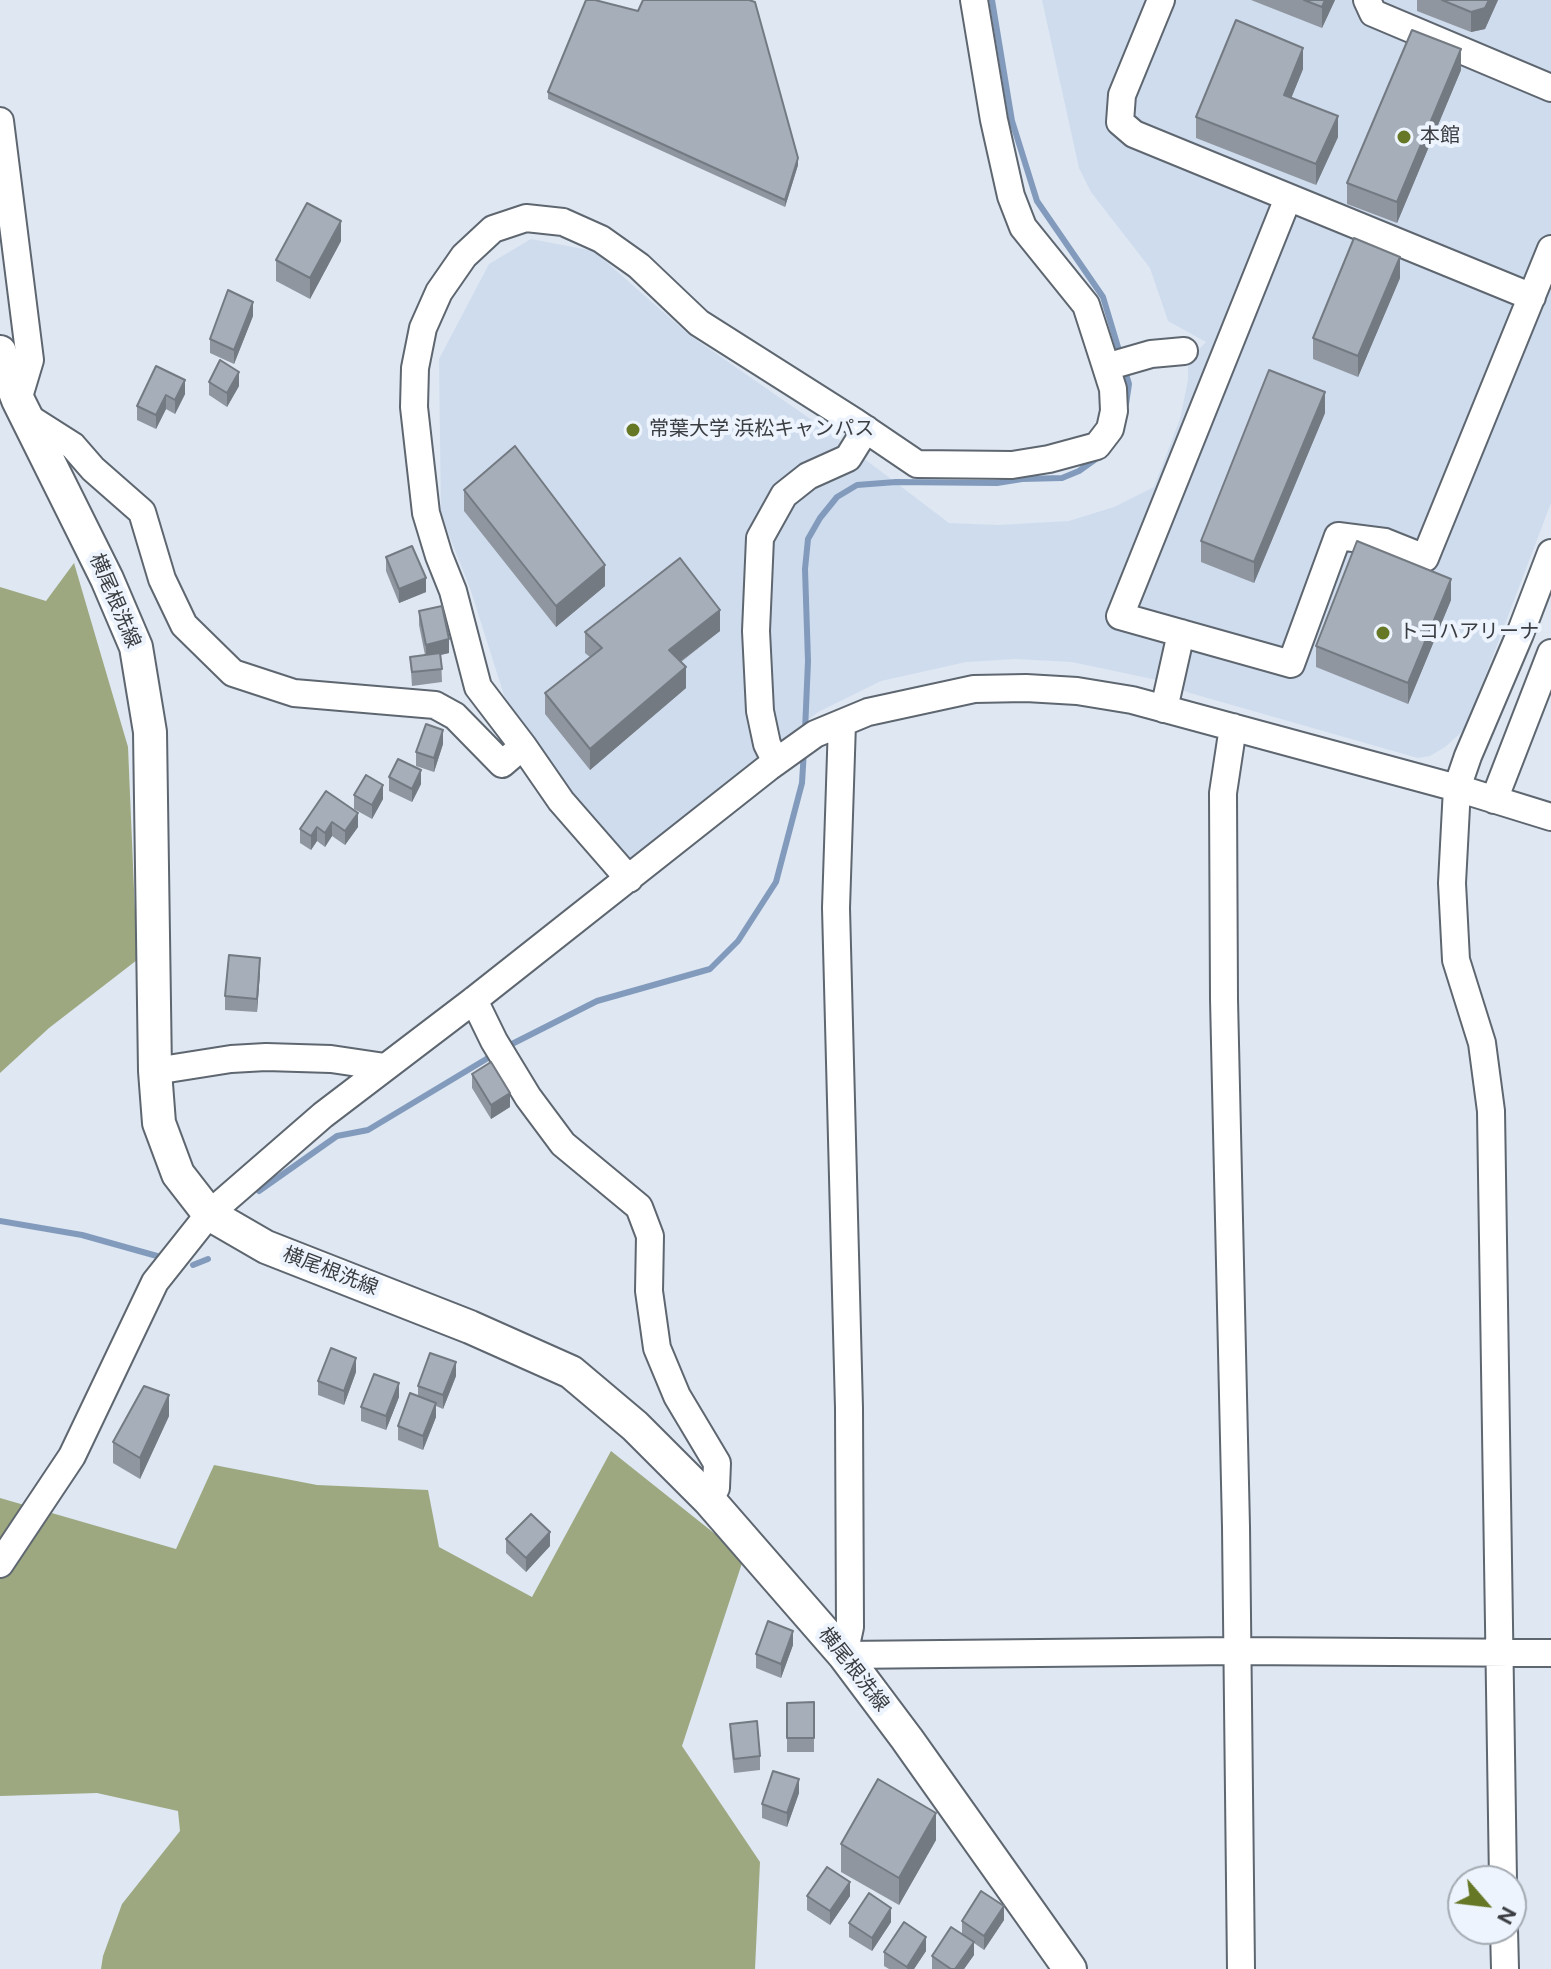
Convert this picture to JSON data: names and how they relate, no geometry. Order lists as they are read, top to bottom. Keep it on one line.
{"streets":{"main road":["横尾根洗線"]},"places":["本館","常葉大学 浜松キャンパス","トコハアリーナ"],"north":"bottom right"}
